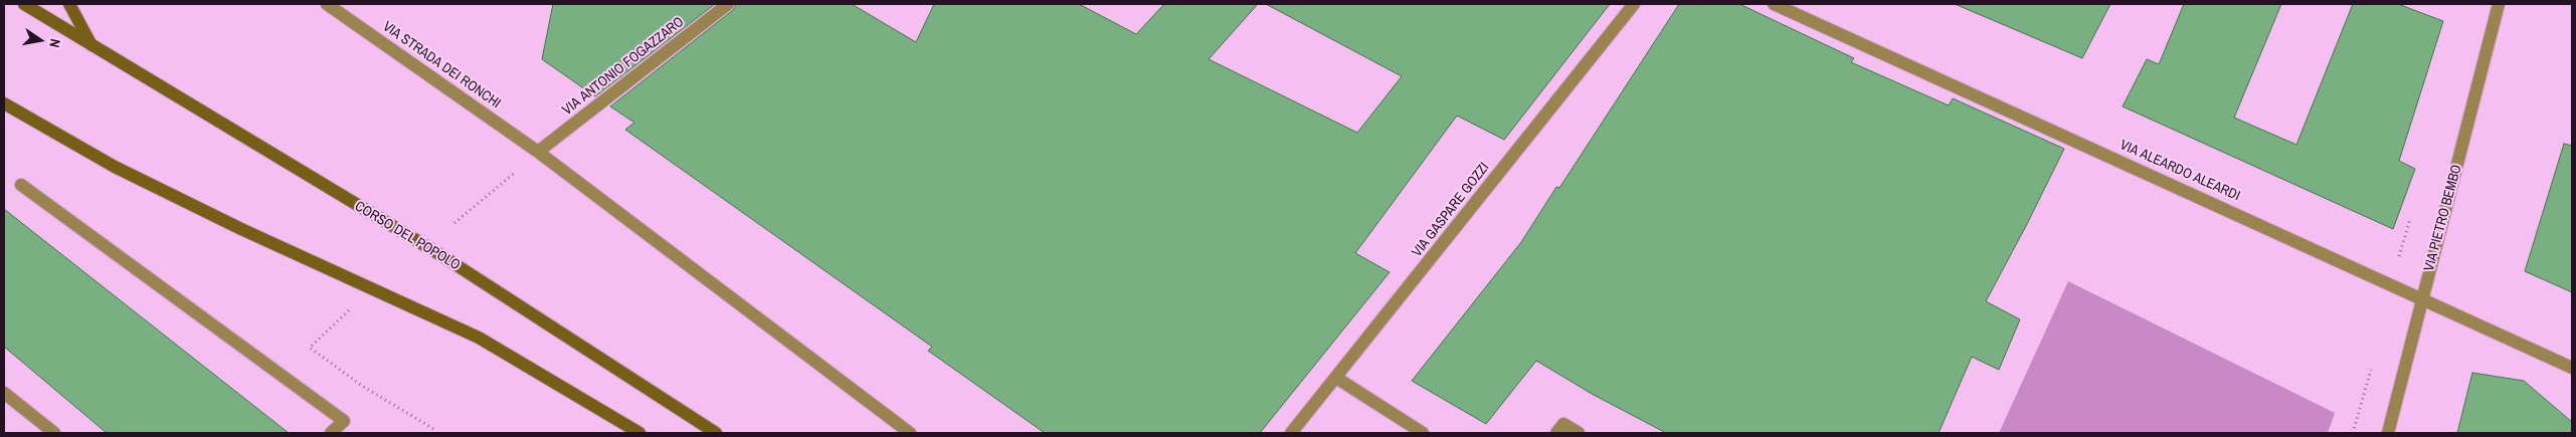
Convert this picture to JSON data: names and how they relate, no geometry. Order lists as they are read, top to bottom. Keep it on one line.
{"streets":{"street":["VIA STRADA DEI RONCHI","VIA ANTONIO FOGAZZARO","VIA ALEARDO ALEARDI","VIA GASPARE GOZZI","VIA PIETRO BEMBO","CORSO DEL POPOLO"]},"crossings":[["VIA STRADA DEI RONCHI","VIA ANTONIO FOGAZZARO"],["VIA ALEARDO ALEARDI","VIA PIETRO BEMBO"]],"north":"right"}
